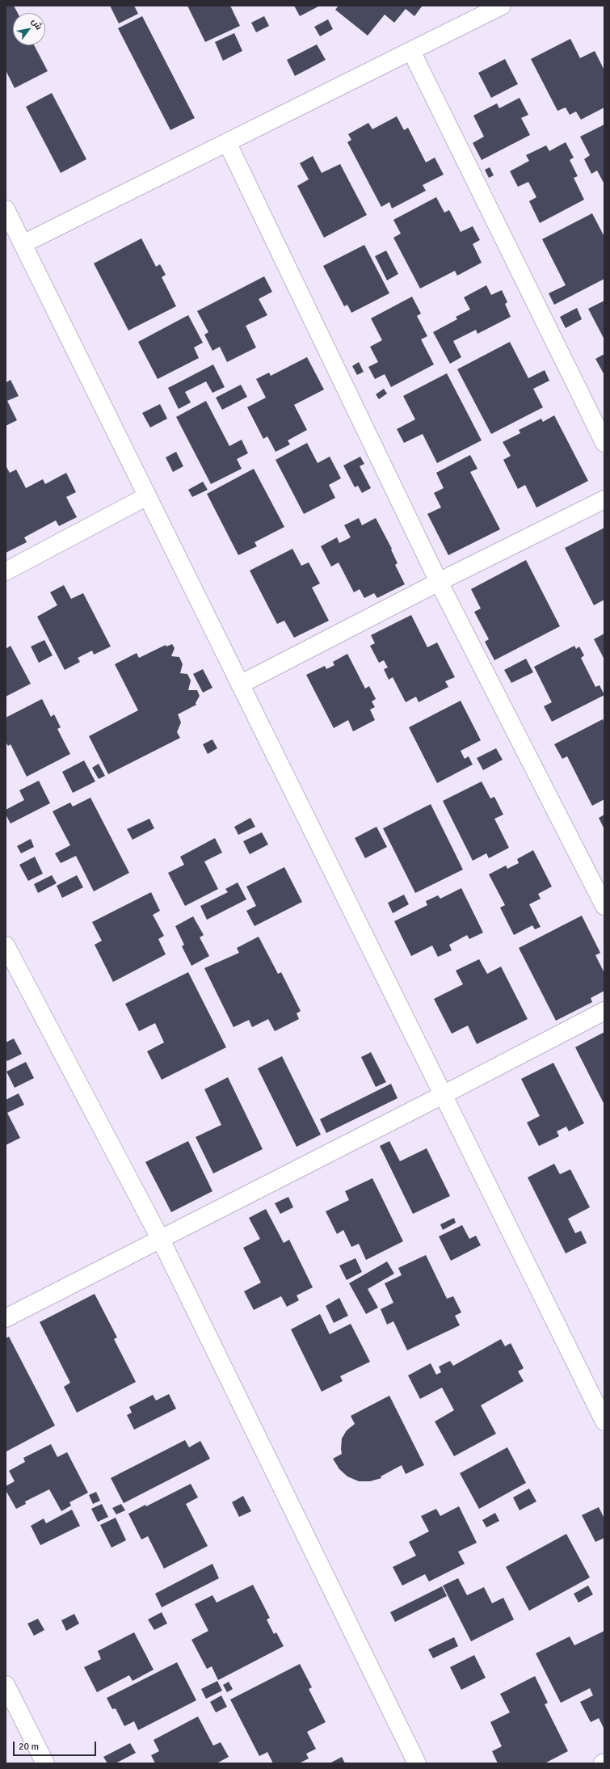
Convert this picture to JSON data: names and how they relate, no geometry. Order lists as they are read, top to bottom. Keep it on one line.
{"scale_bar":"20 m","north":"top right"}
